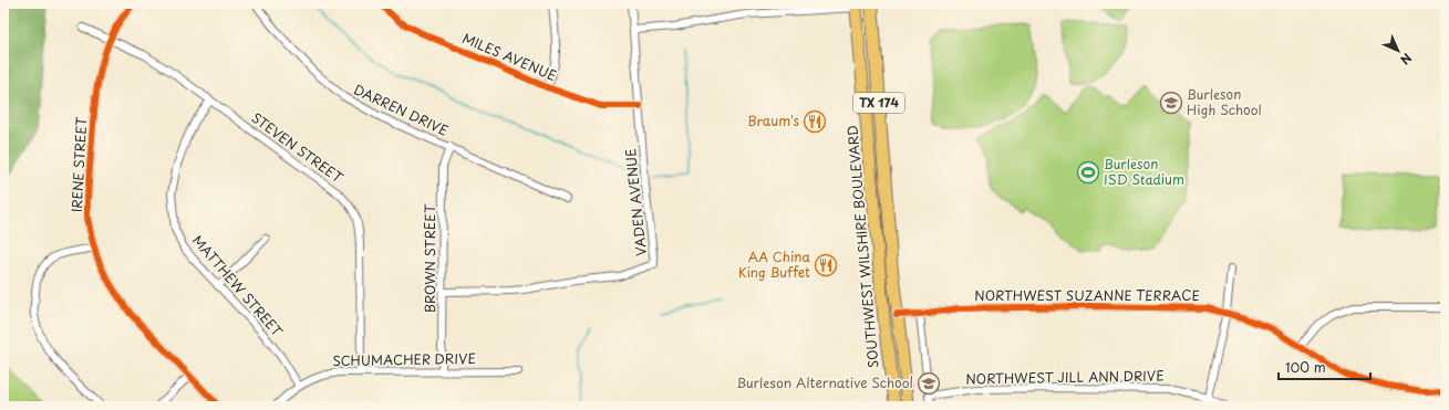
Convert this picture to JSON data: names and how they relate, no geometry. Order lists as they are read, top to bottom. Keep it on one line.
{"streets":{"main road":["TX 174","SOUTHWEST WILSHIRE BOULEVARD"],"street":["DARREN DRIVE","STEVEN STREET","IRENE STREET","VADEN AVENUE","BROWN STREET","MATTHEW STREET","NORTHWEST SUZANNE TERRACE","SCHUMACHER DRIVE","NORTHWEST JILL ANN DRIVE"],"cycle path":["MILES AVENUE"]},"crossings":[["DARREN DRIVE","BROWN STREET"],["STEVEN STREET","IRENE STREET"],["STEVEN STREET","MATTHEW STREET"],["STEVEN STREET","SCHUMACHER DRIVE"],["VADEN AVENUE","BROWN STREET"],["SOUTHWEST WILSHIRE BOULEVARD","NORTHWEST SUZANNE TERRACE"],["BROWN STREET","SCHUMACHER DRIVE"],["MATTHEW STREET","SCHUMACHER DRIVE"]],"places":{"school or university":["Burleson High School","Burleson Alternative School"],"restaurant":["Braum's","AA China King Buffet"],"sports":["Burleson ISD Stadium"]},"scale_bar":"100 m","north":"bottom right"}
